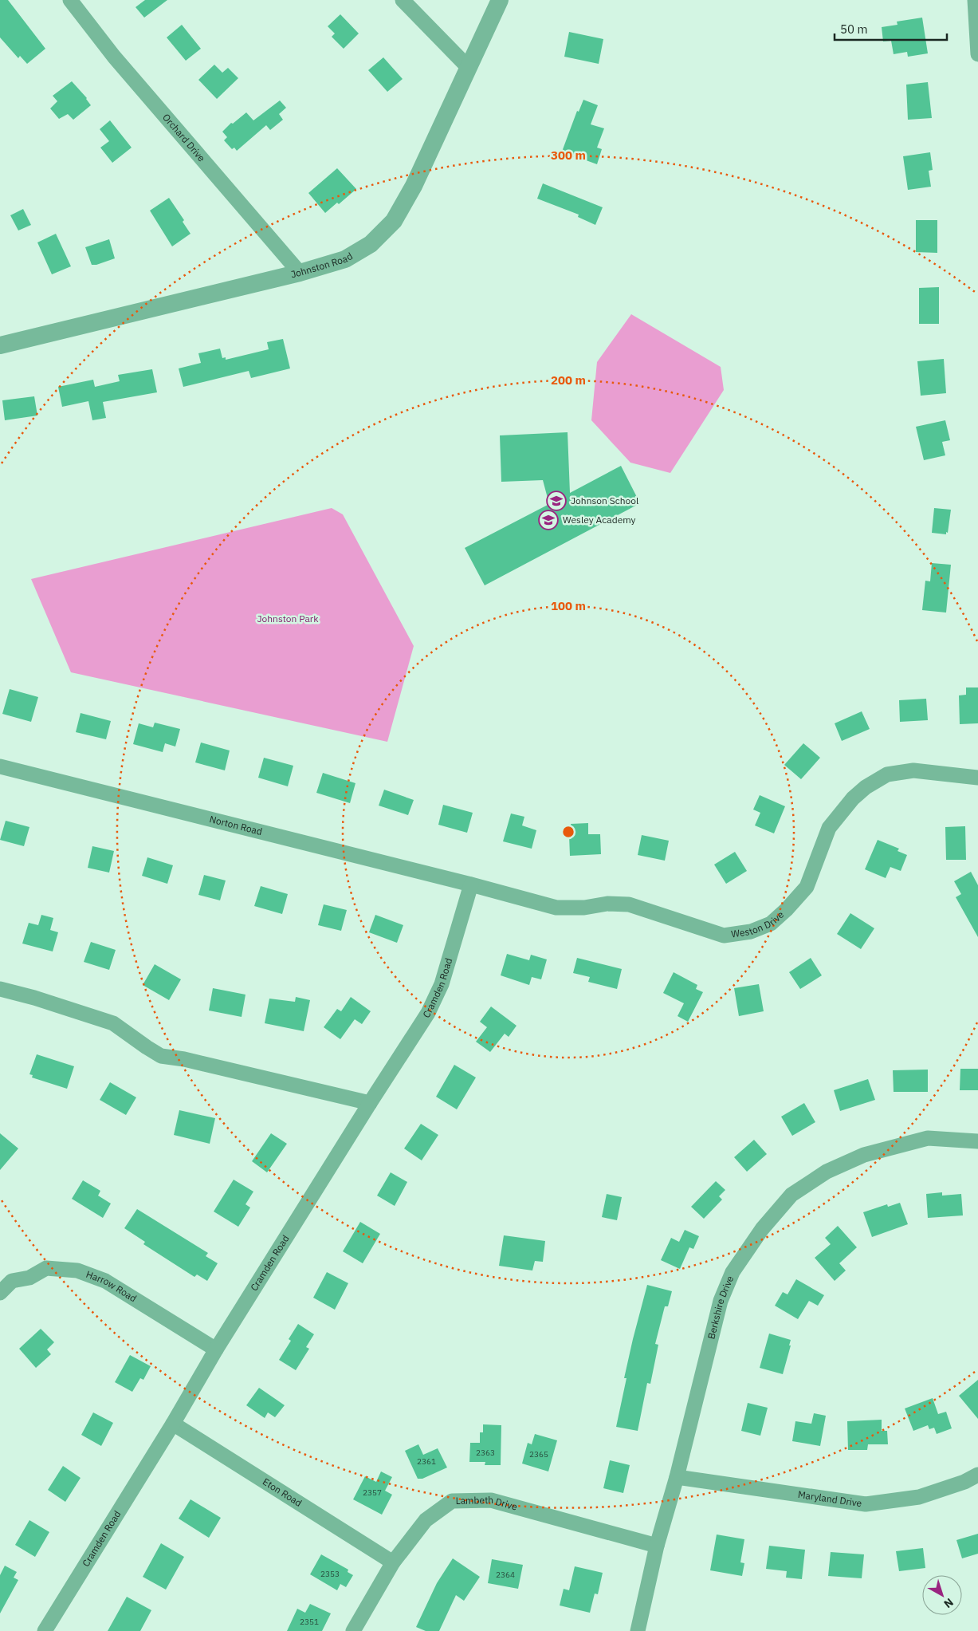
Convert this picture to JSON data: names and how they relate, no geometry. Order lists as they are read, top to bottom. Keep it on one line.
{"streets":{"street":["Orchard Drive","Johnston Road","Norton Road","Weston Drive","Cramden Road","Harrow Road","Berkshire Drive","Eton Road","Maryland Drive","Lambeth Drive"]},"crossings":[["Orchard Drive","Johnston Road"],["Norton Road","Weston Drive"],["Norton Road","Cramden Road"],["Weston Drive","Cramden Road"],["Cramden Road","Harrow Road"],["Cramden Road","Eton Road"],["Berkshire Drive","Maryland Drive"],["Berkshire Drive","Lambeth Drive"],["Eton Road","Lambeth Drive"]],"parks":["Johnston Park"],"places":{"school or university":["Johnson School","Wesley Academy"]},"house_numbers":["2363","2365","2361","2357","2353","2364","2351"],"scale_bar":"50 m","north":"bottom right","rings":["300 m","200 m","100 m"]}
